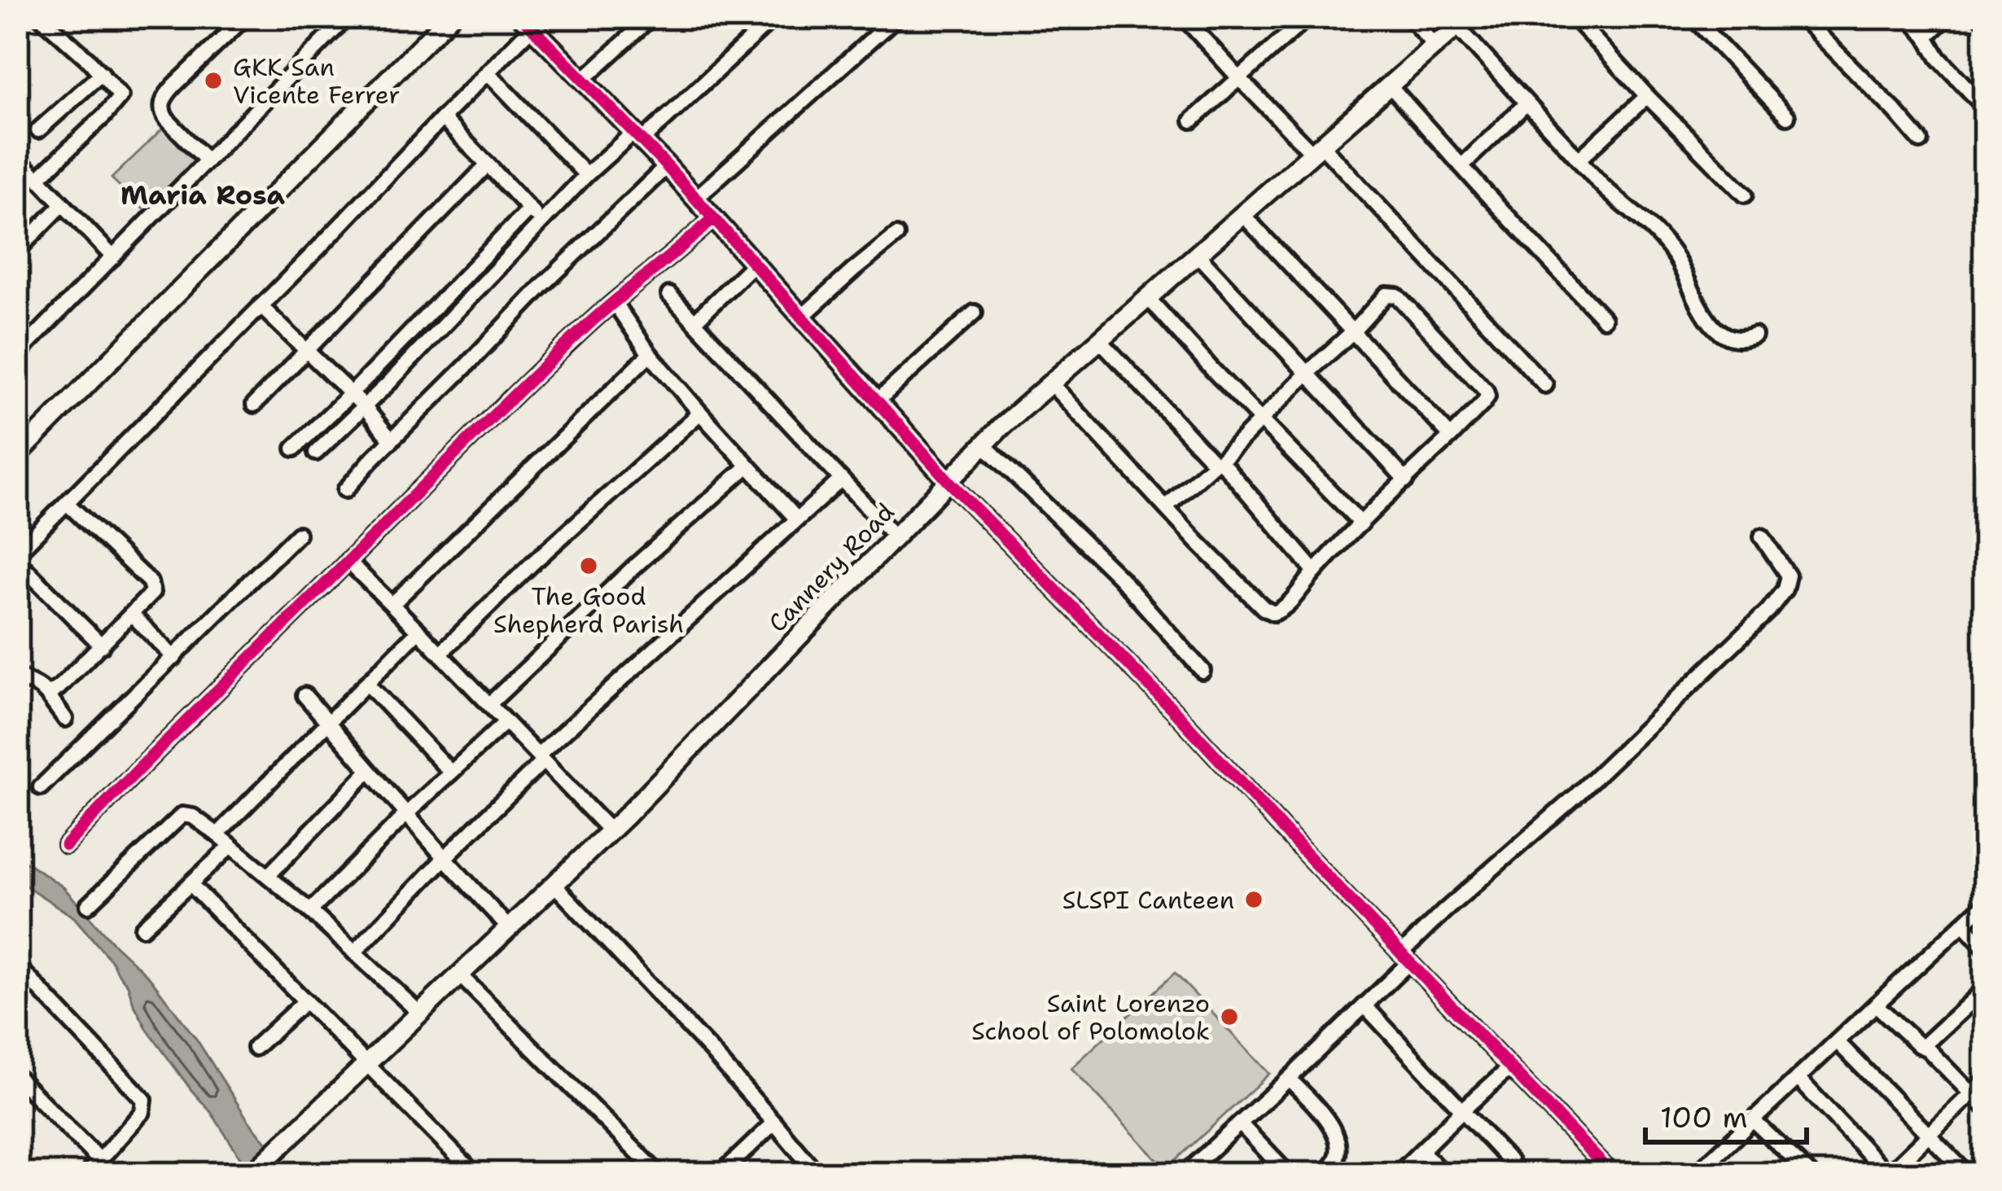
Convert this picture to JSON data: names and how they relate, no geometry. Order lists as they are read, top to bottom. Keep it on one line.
{"streets":{"main road":["Cannery Road"]},"districts":["Maria Rosa"],"places":["GKK San Vicente Ferrer","The Good Shepherd Parish","SLSPI Canteen","Saint Lorenzo School of Polomolok"],"scale_bar":"100 m"}
